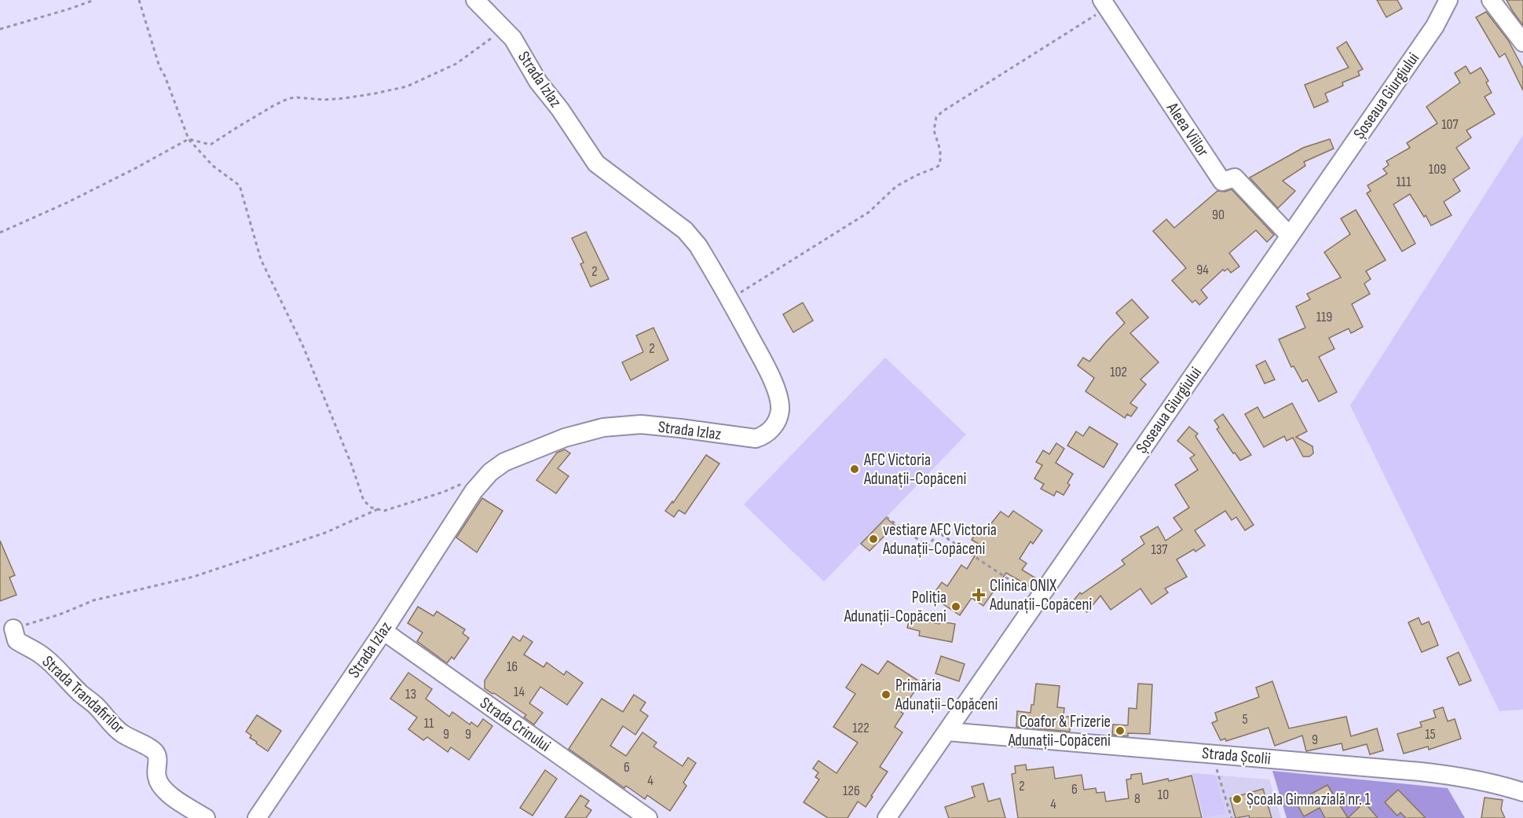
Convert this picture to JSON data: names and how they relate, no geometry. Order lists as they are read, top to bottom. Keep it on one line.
{"streets":{"street":["Strada Izlaz","Șoseaua Giurgiului","Aleea Viilor","Strada Trandafirilor","Strada Crinului","Strada Școlii"]},"crossings":[["Strada Izlaz","Strada Crinului"],["Șoseaua Giurgiului","Aleea Viilor"],["Șoseaua Giurgiului","Strada Școlii"]],"places":{"other":["AFC Victoria Adunații-Copăceni","vestiare AFC Victoria Adunații-Copăceni","Poliția Adunații-Copăceni","Primăria Adunații-Copăceni","Coafor & Frizerie Adunații-Copăceni","Școala Gimnazială nr. 1"],"health":["Clinica ONIX Adunații-Copăceni"]},"house_numbers":["107","109","111","90","94","2","119","2","102","137","16","14","13","5","11","122","9","9","15","9","6","4","2","6","126","10","8","4"]}
